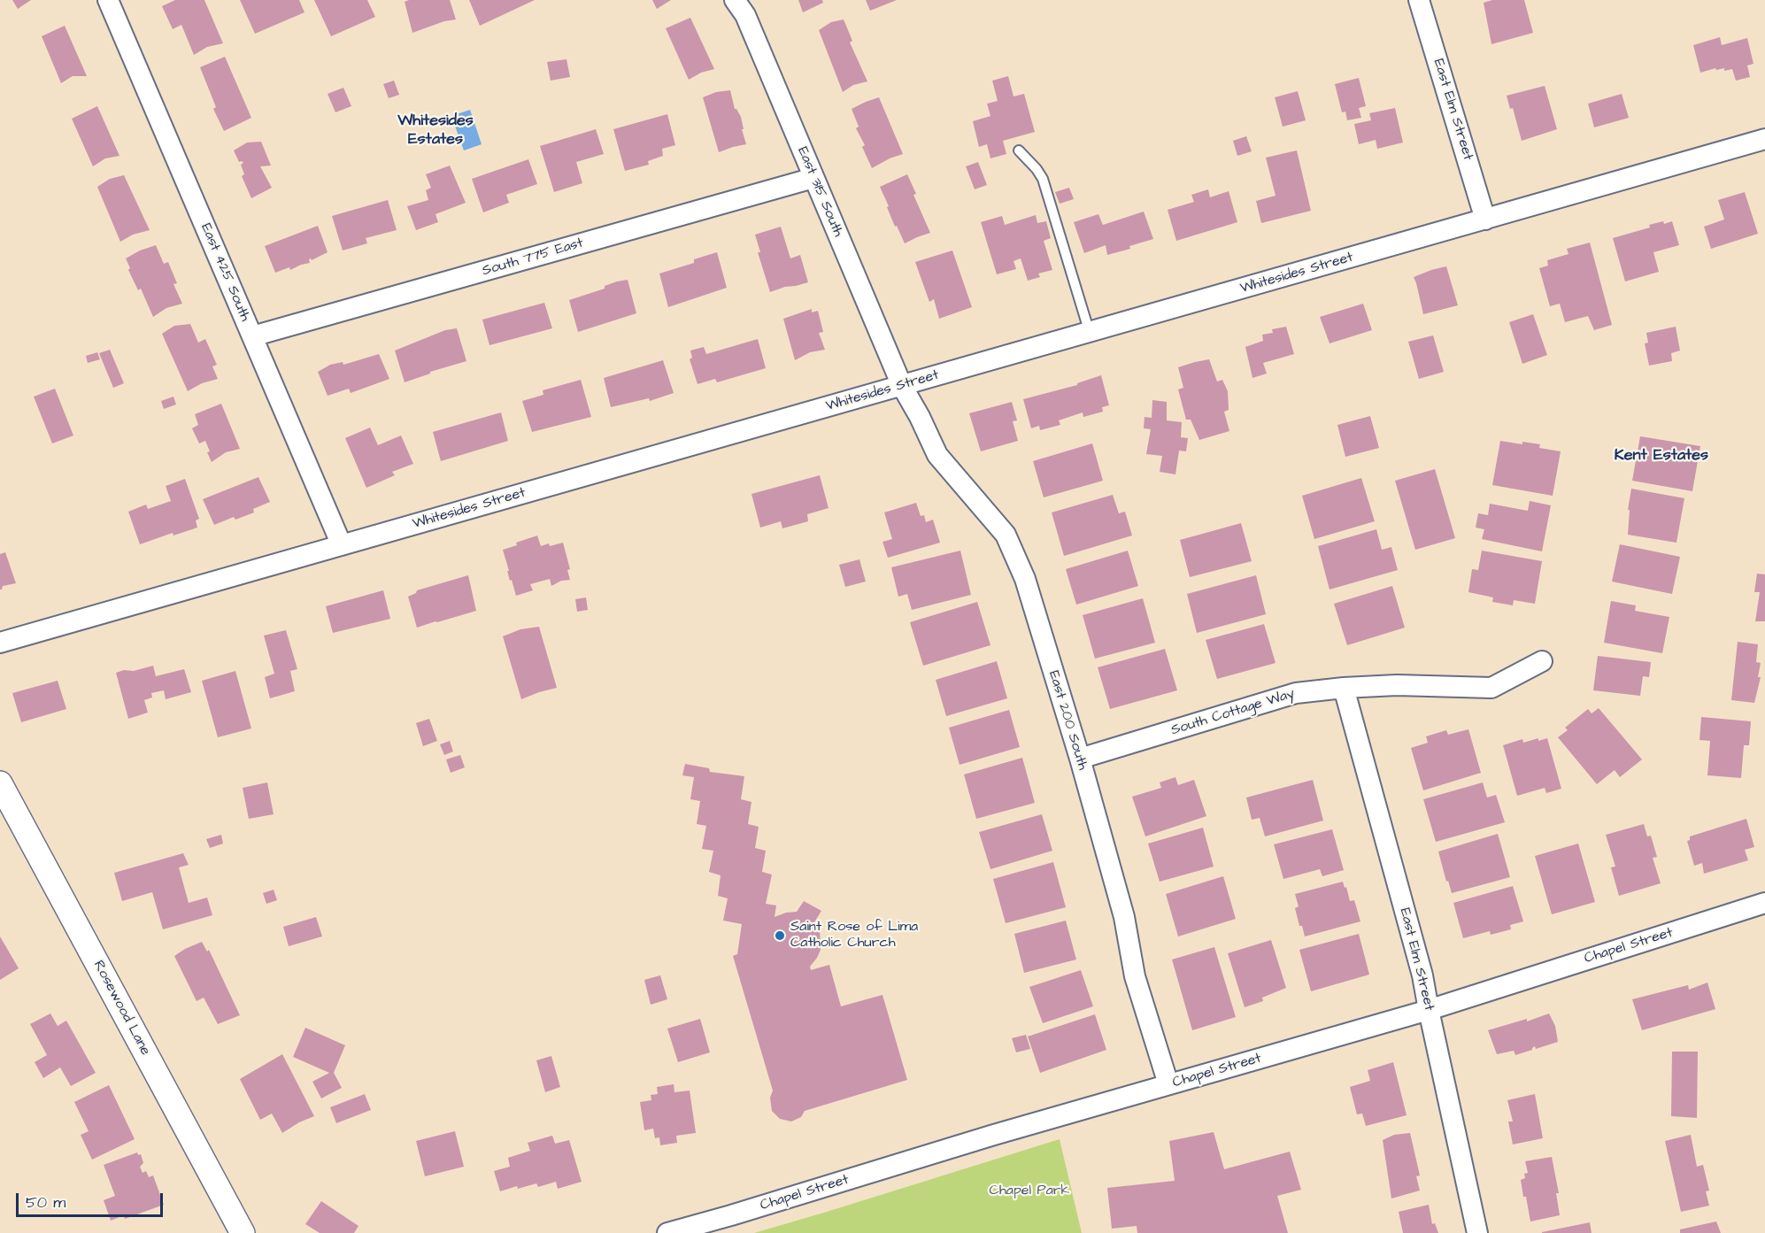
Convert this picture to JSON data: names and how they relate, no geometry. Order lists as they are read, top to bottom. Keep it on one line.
{"streets":{"street":["East Elm Street","East 315 South","South 775 East","East 425 South","Whitesides Street","South Cottage Way","East 200 South","Chapel Street","Rosewood Lane"]},"crossings":[["East Elm Street","Whitesides Street"],["East Elm Street","South Cottage Way"],["East Elm Street","Chapel Street"],["East 315 South","South 775 East"],["East 315 South","Whitesides Street"],["East 315 South","East 200 South"],["South 775 East","East 425 South"],["East 425 South","Whitesides Street"],["Whitesides Street","East 200 South"],["South Cottage Way","East 200 South"],["East 200 South","Chapel Street"]],"districts":["Whitesides Estates","Kent Estates"],"parks":["Chapel Park"],"places":["Saint Rose of Lima Catholic Church"],"scale_bar":"50 m"}
